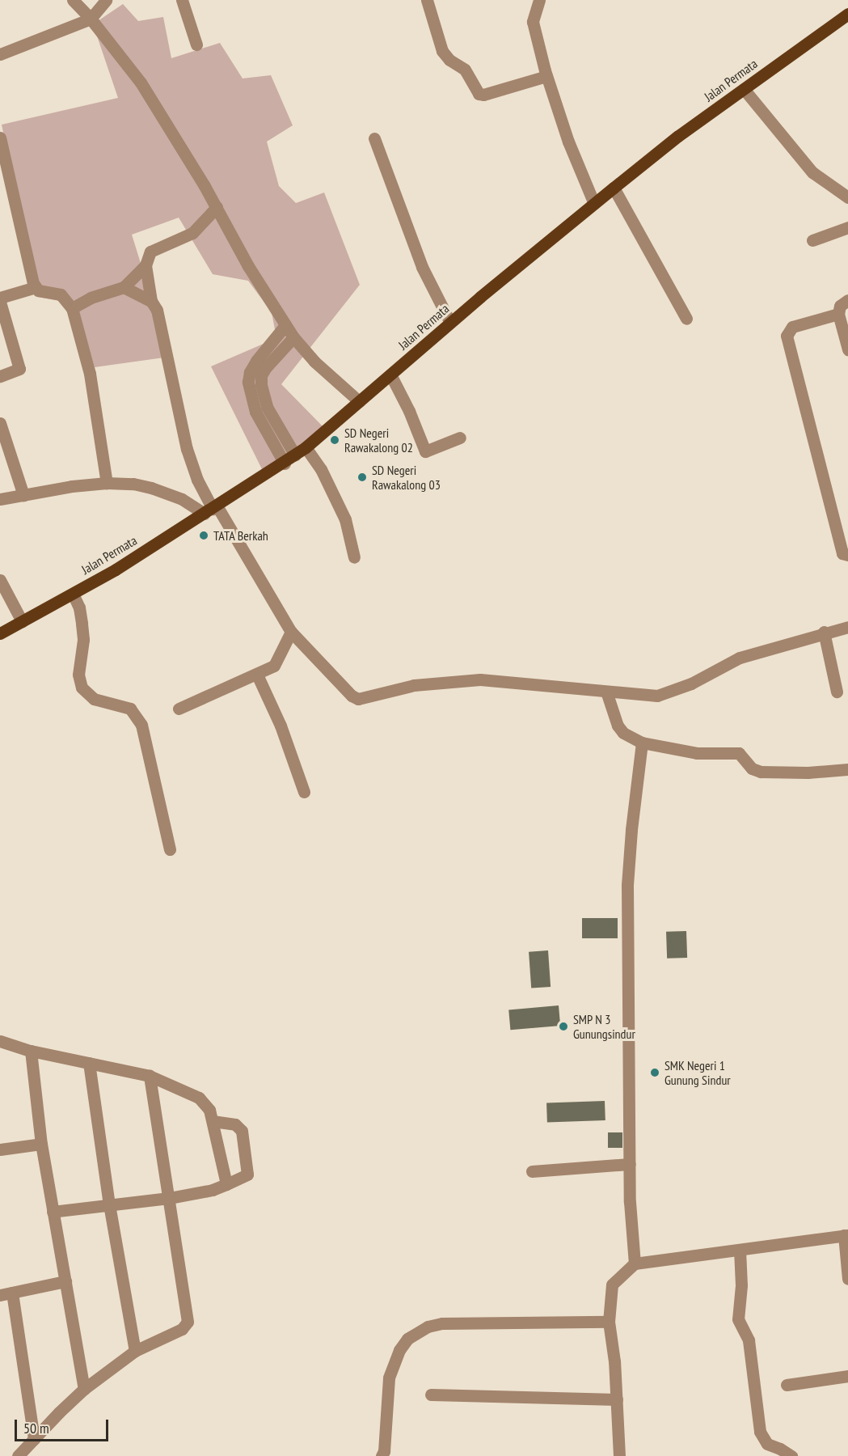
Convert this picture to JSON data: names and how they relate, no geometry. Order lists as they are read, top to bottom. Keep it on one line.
{"streets":{"main road":["Jalan Permata"]},"places":["SD Negeri Rawakalong 02","SD Negeri Rawakalong 03","TATA Berkah","SMP N 3 Gunungsindur","SMK Negeri 1 Gunung Sindur"],"scale_bar":"50 m"}
